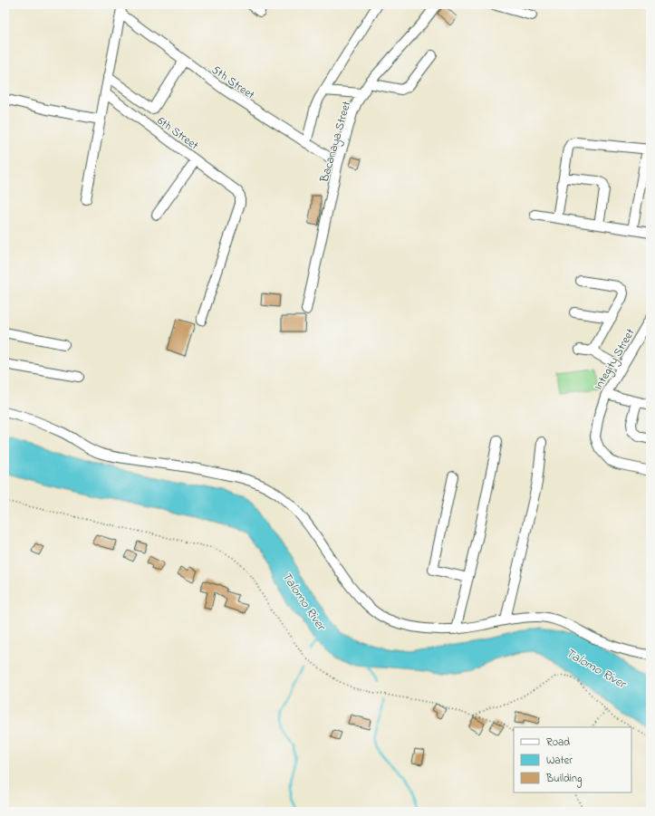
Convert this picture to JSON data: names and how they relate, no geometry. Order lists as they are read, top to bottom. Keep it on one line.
{"streets":{"street":["5th Street","6th Street","Bacanaya Street","Integity Street"]},"crossings":[["5th Street","Bacanaya Street"]],"water":["Talomo River"],"legend":["Road","Water","Building"]}
